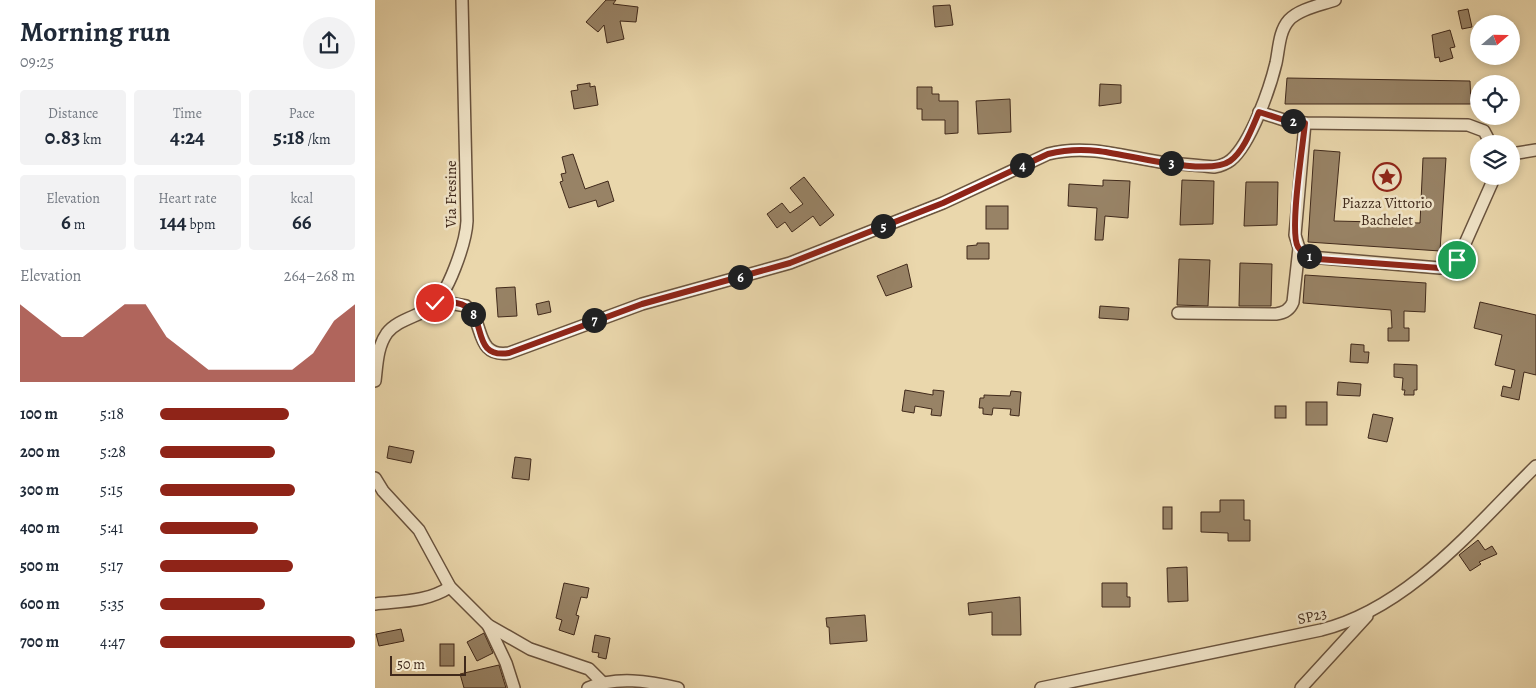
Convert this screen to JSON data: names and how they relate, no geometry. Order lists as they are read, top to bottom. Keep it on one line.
{"streets":{"street":["Via Fresine","SP23"]},"places":{"place":["Piazza Vittorio Bachelet"]},"scale_bar":"50 m","north":"right","page":{"heading":["Morning run","09:25"],"stats":[["Distance","0.83 km"],["Time","4:24"],["Pace","5:18 /km"],["Elevation","6 m"],["Heart rate","144 bpm"],["kcal","66"]],"pins":["2","3","4","5","1","6","8","7"],"chart":["Elevation","264–268 m"],"list":[{"name":"100 m","note":"5:18"},{"name":"200 m","note":"5:28"},{"name":"300 m","note":"5:15"},{"name":"400 m","note":"5:41"},{"name":"500 m","note":"5:17"},{"name":"600 m","note":"5:35"},{"name":"700 m","note":"4:47"}],"scale":"50 m"}}
